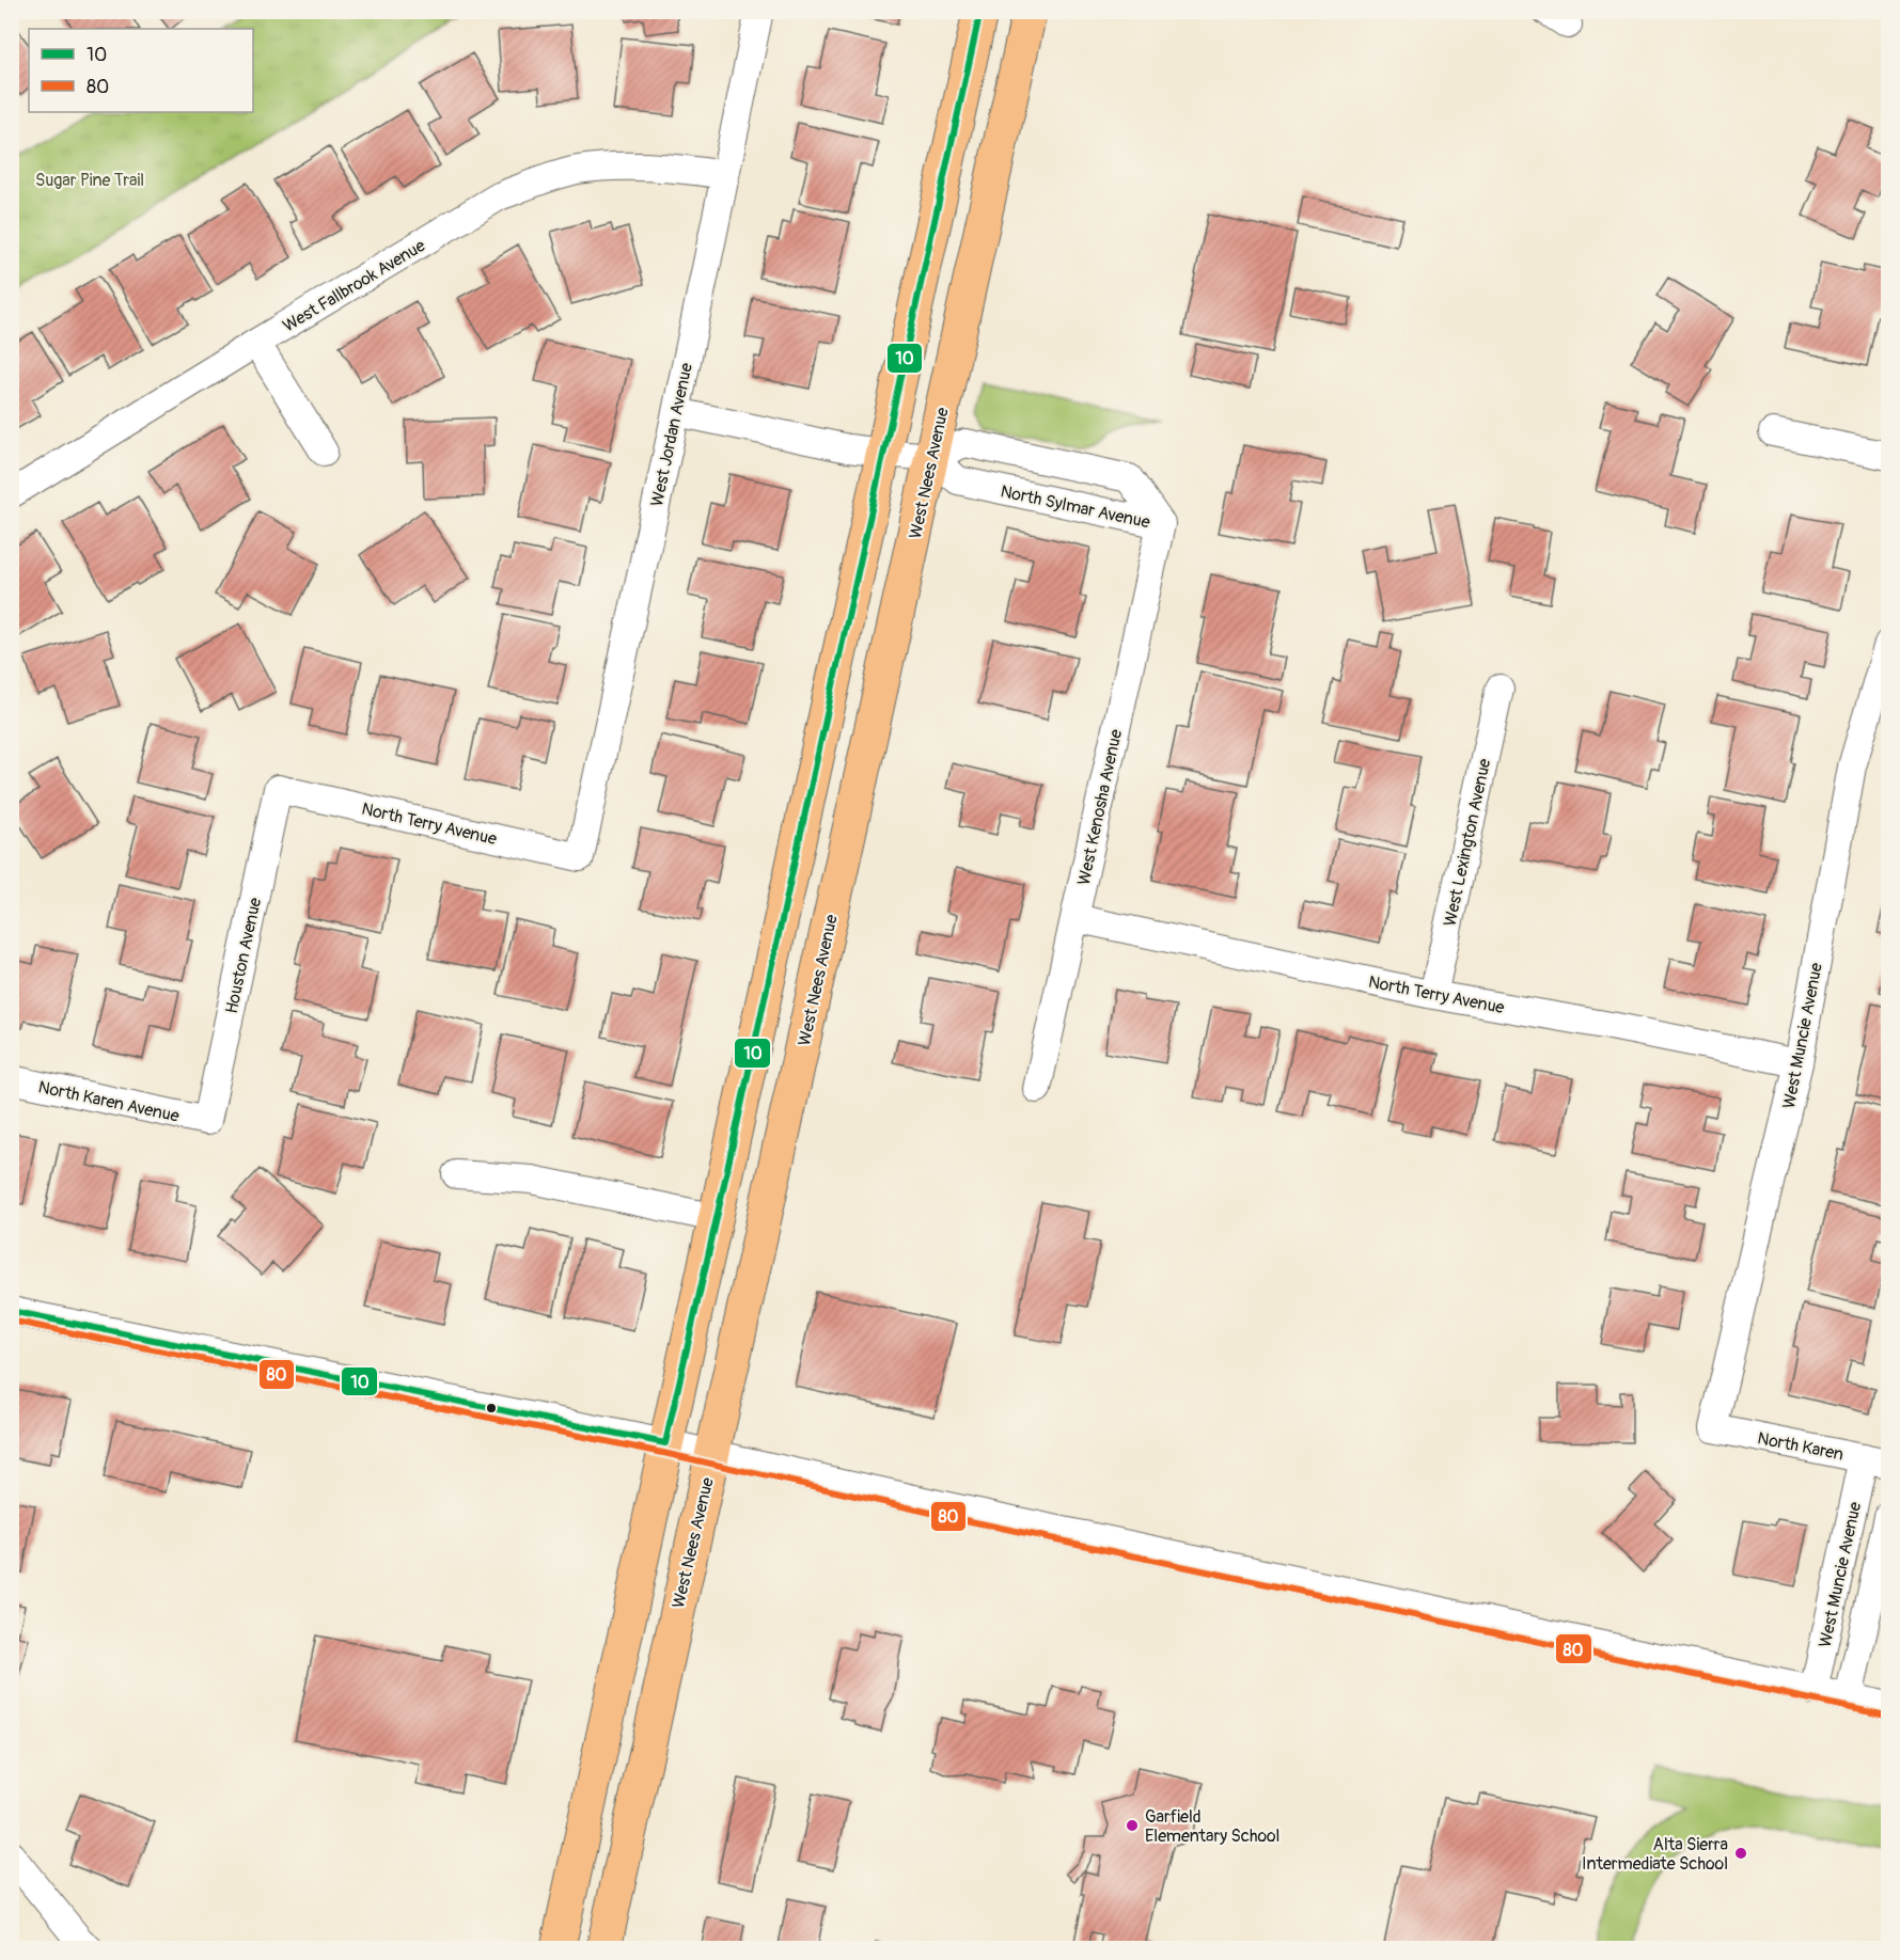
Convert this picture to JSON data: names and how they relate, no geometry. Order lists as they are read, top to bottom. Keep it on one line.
{"streets":{"main road":["West Nees Avenue"],"street":["West Fallbrook Avenue","West Jordan Avenue","North Sylmar Avenue","West Kenosha Avenue","North Terry Avenue","West Lexington Avenue","Houston Avenue","West Muncie Avenue","North Karen Avenue","North Karen"]},"crossings":[["West Fallbrook Avenue","West Jordan Avenue"],["West Jordan Avenue","North Sylmar Avenue"],["West Jordan Avenue","North Terry Avenue"],["West Nees Avenue","North Sylmar Avenue"],["North Sylmar Avenue","West Kenosha Avenue"],["West Kenosha Avenue","North Terry Avenue"],["North Terry Avenue","West Lexington Avenue"],["North Terry Avenue","Houston Avenue"],["North Terry Avenue","West Muncie Avenue"],["Houston Avenue","North Karen Avenue"],["West Muncie Avenue","North Karen"]],"parks":["Sugar Pine Trail"],"places":["Garfield Elementary School","Alta Sierra Intermediate School"],"lines":["transit line 10","transit line 80"],"legend":["10","80"]}
